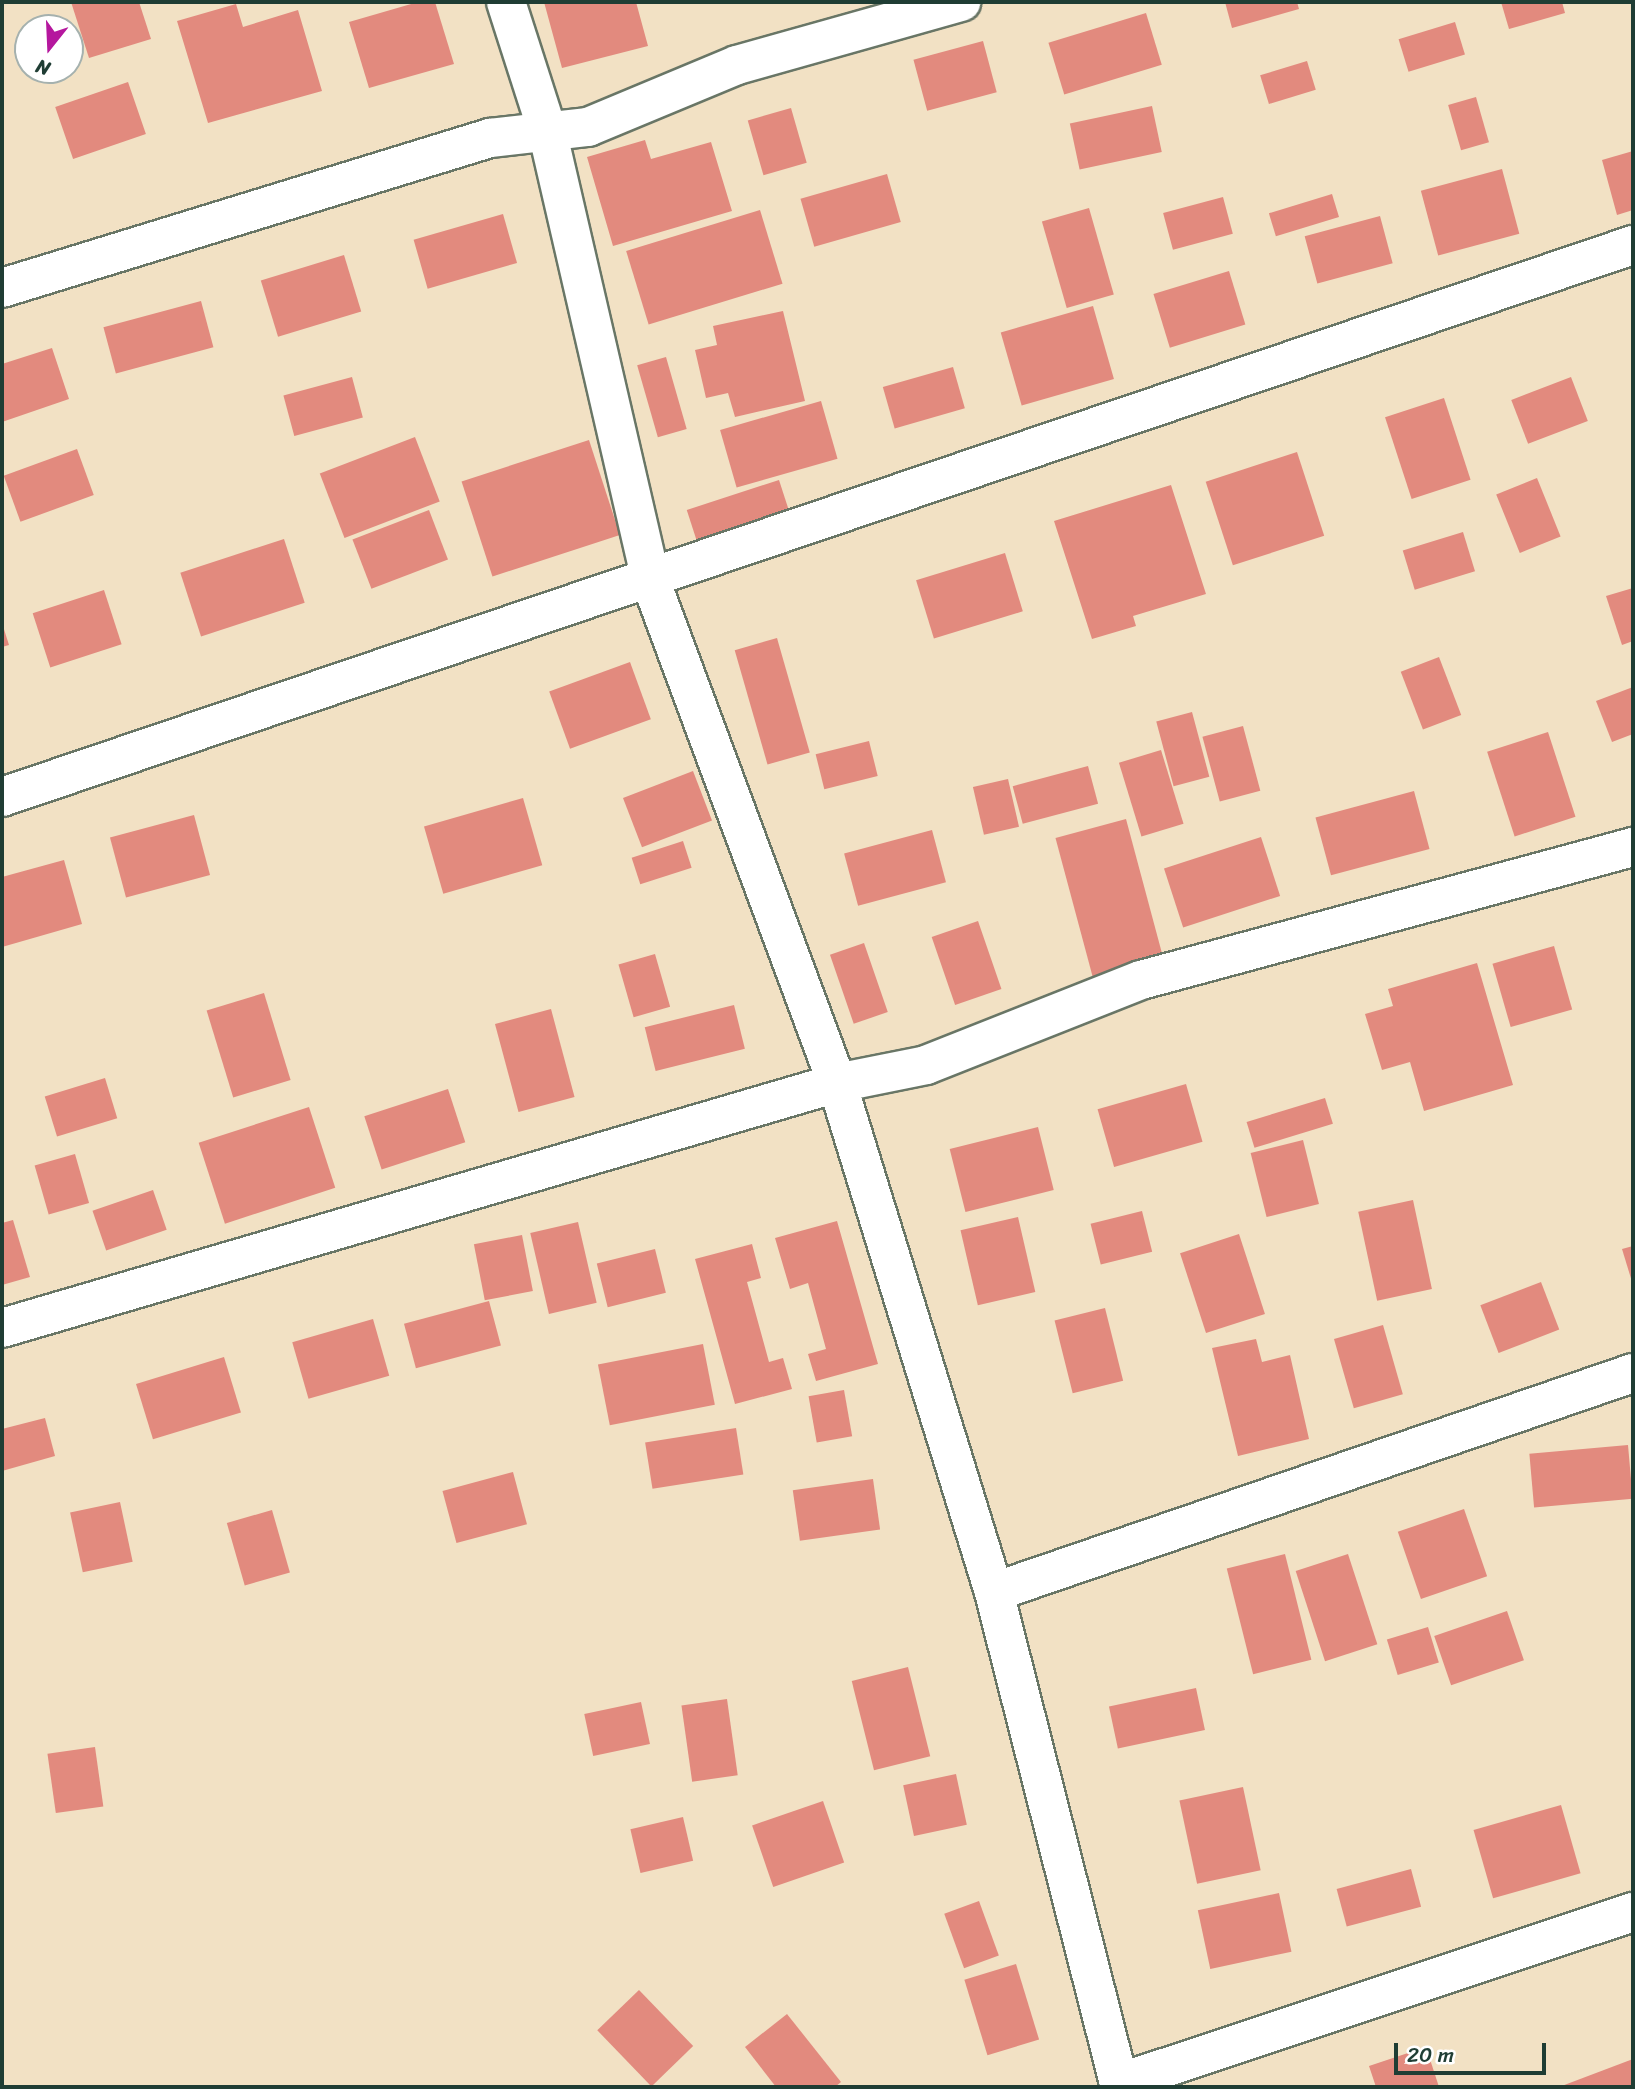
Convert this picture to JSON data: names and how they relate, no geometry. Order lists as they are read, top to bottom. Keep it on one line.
{"scale_bar":"20 m","north":"bottom"}
